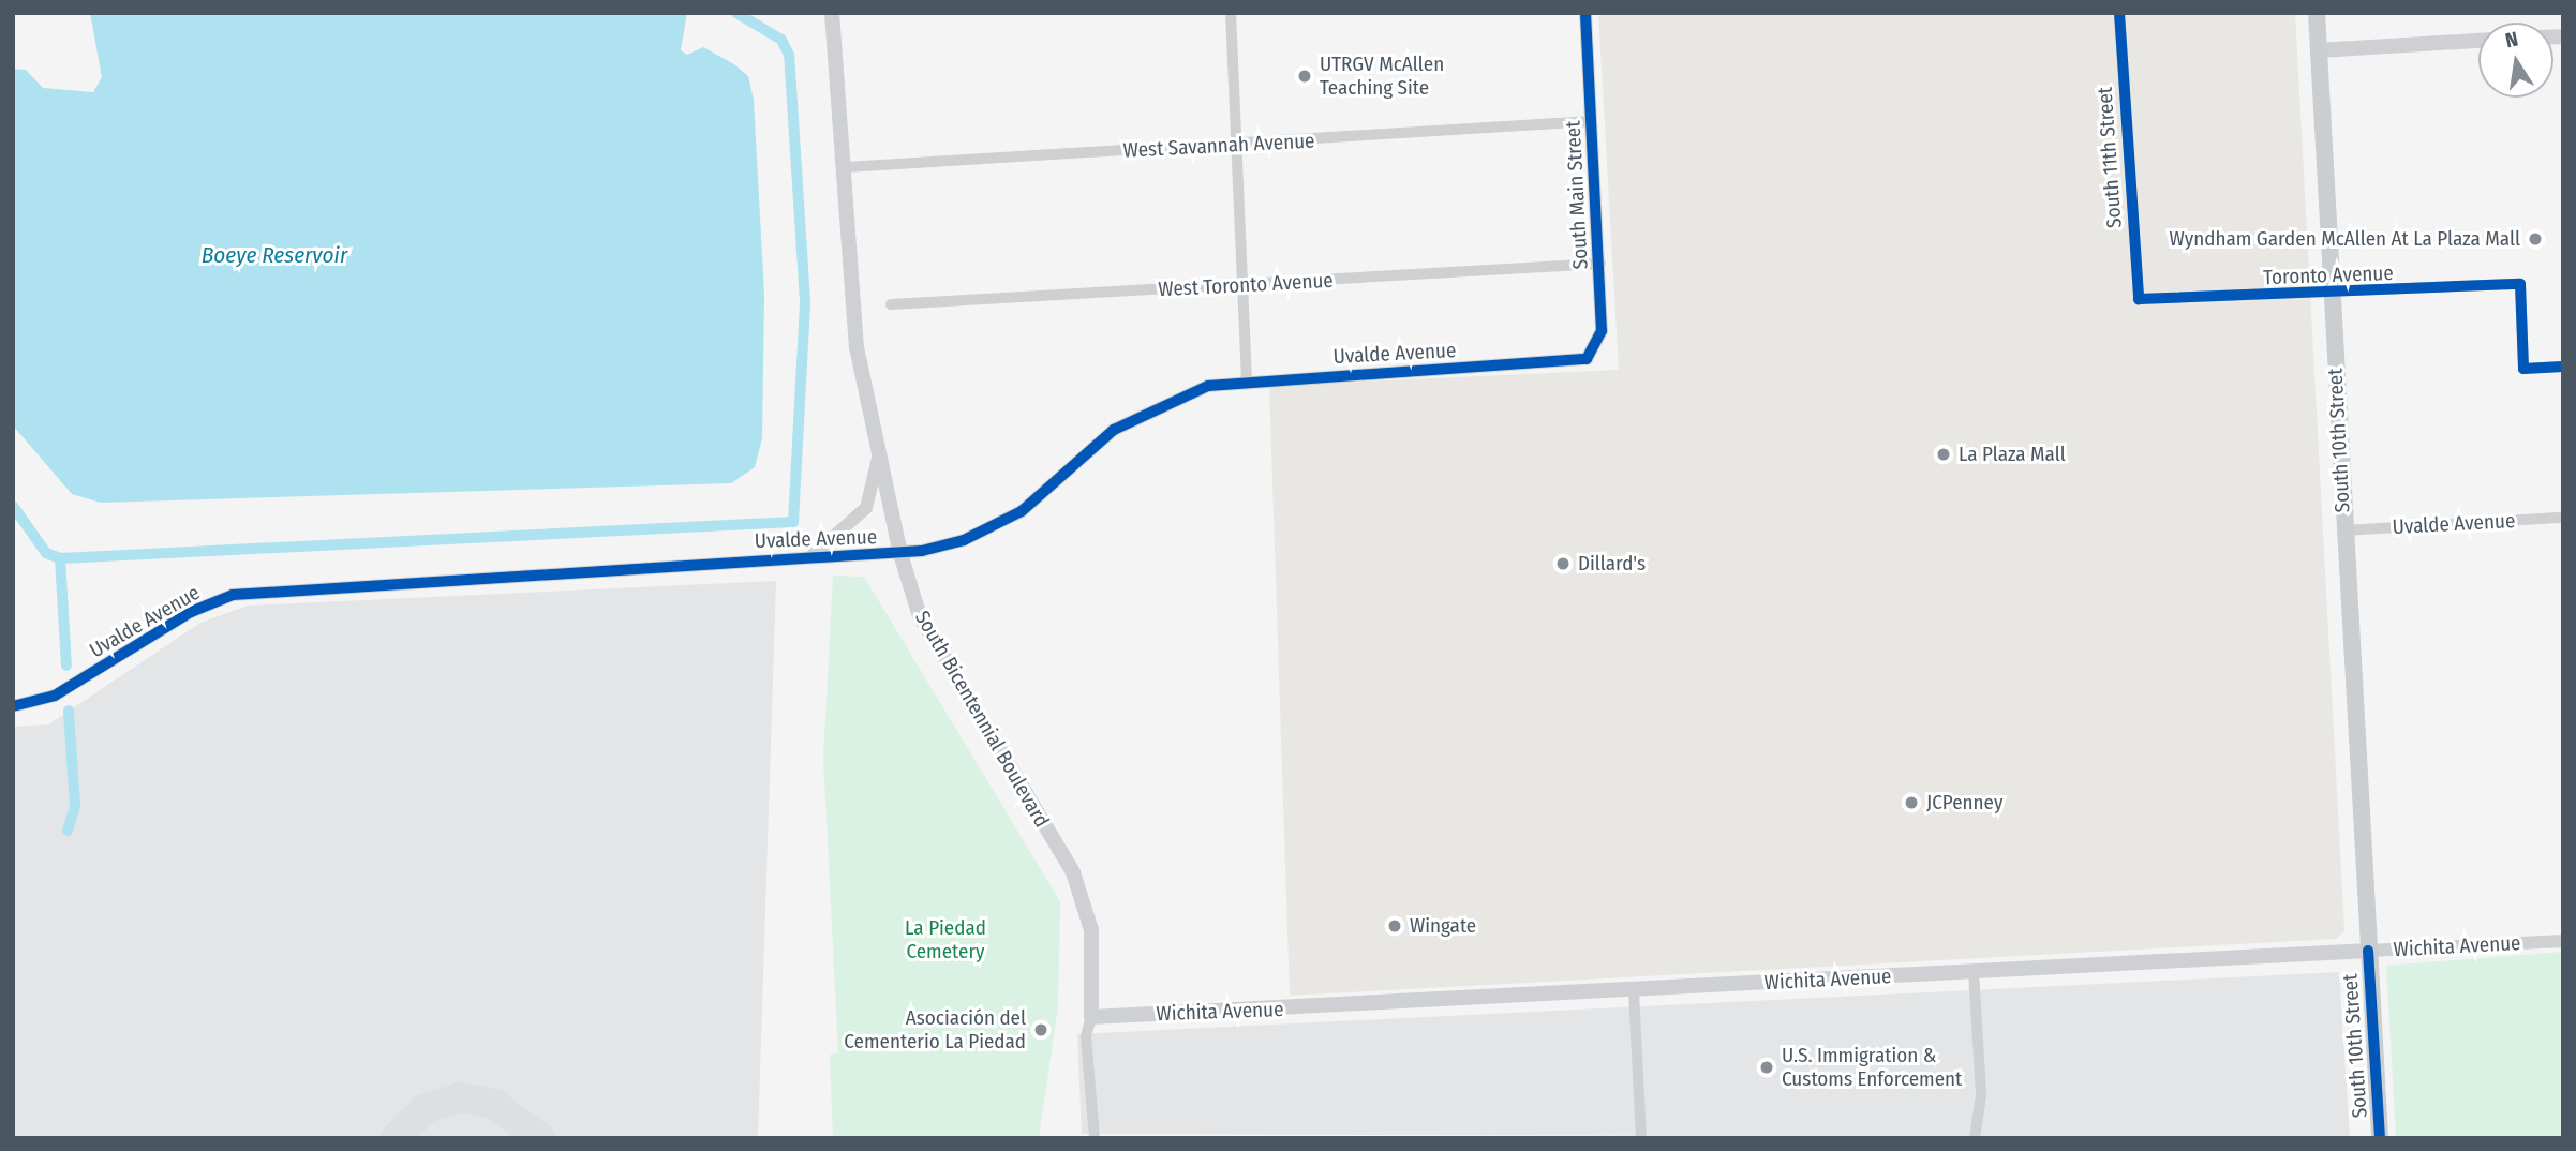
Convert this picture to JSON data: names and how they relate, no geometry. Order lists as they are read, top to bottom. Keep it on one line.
{"streets":{"main road":["South 10th Street","South Bicentennial Boulevard","Wichita Avenue"],"street":["West Savannah Avenue","South 11th Street","South Main Street","Toronto Avenue","West Toronto Avenue","Uvalde Avenue"]},"crossings":[["West Savannah Avenue","South Main Street"],["West Savannah Avenue","South Bicentennial Boulevard"],["South 11th Street","Toronto Avenue"],["South Main Street","West Toronto Avenue"],["South Main Street","Uvalde Avenue"],["Toronto Avenue","South 10th Street"],["Uvalde Avenue","South 10th Street"],["Uvalde Avenue","South Bicentennial Boulevard"],["South 10th Street","Wichita Avenue"],["South Bicentennial Boulevard","Wichita Avenue"]],"water":["Boeye Reservoir"],"parks":["La Piedad Cemetery"],"places":["UTRGV McAllen Teaching Site","Wyndham Garden McAllen At La Plaza Mall","La Plaza Mall","Dillard's","JCPenney","Wingate","Asociación del Cementerio La Piedad","U.S. Immigration & Customs Enforcement"],"north":"top"}
